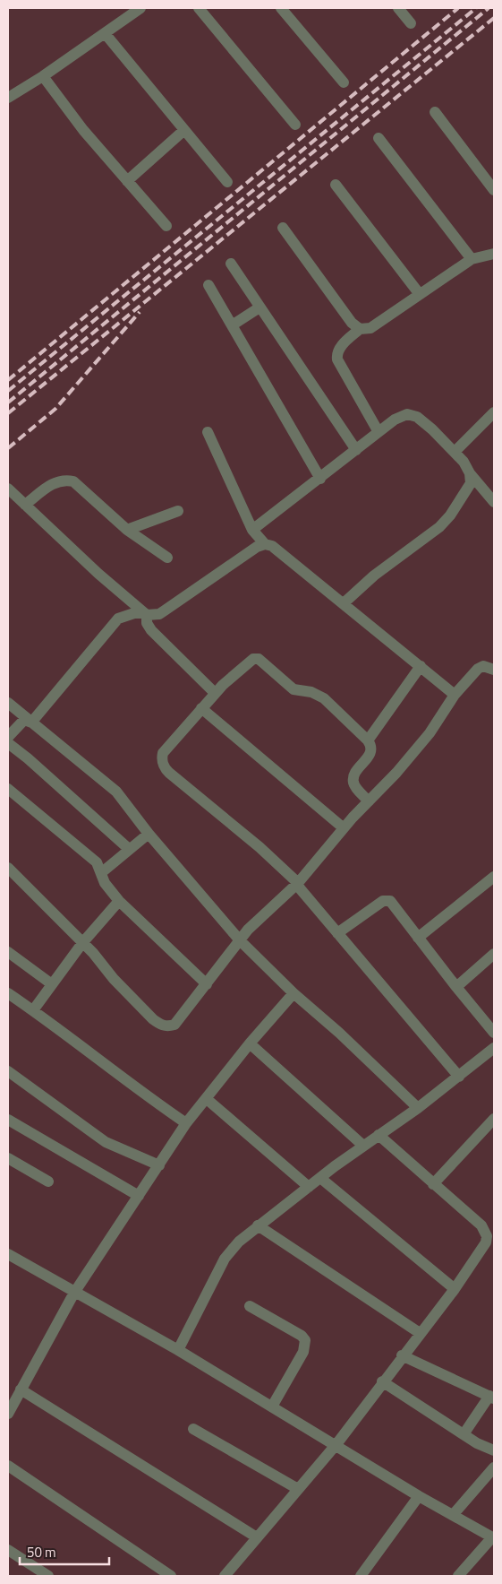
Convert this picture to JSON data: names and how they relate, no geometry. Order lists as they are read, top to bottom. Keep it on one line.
{"scale_bar":"50 m"}
